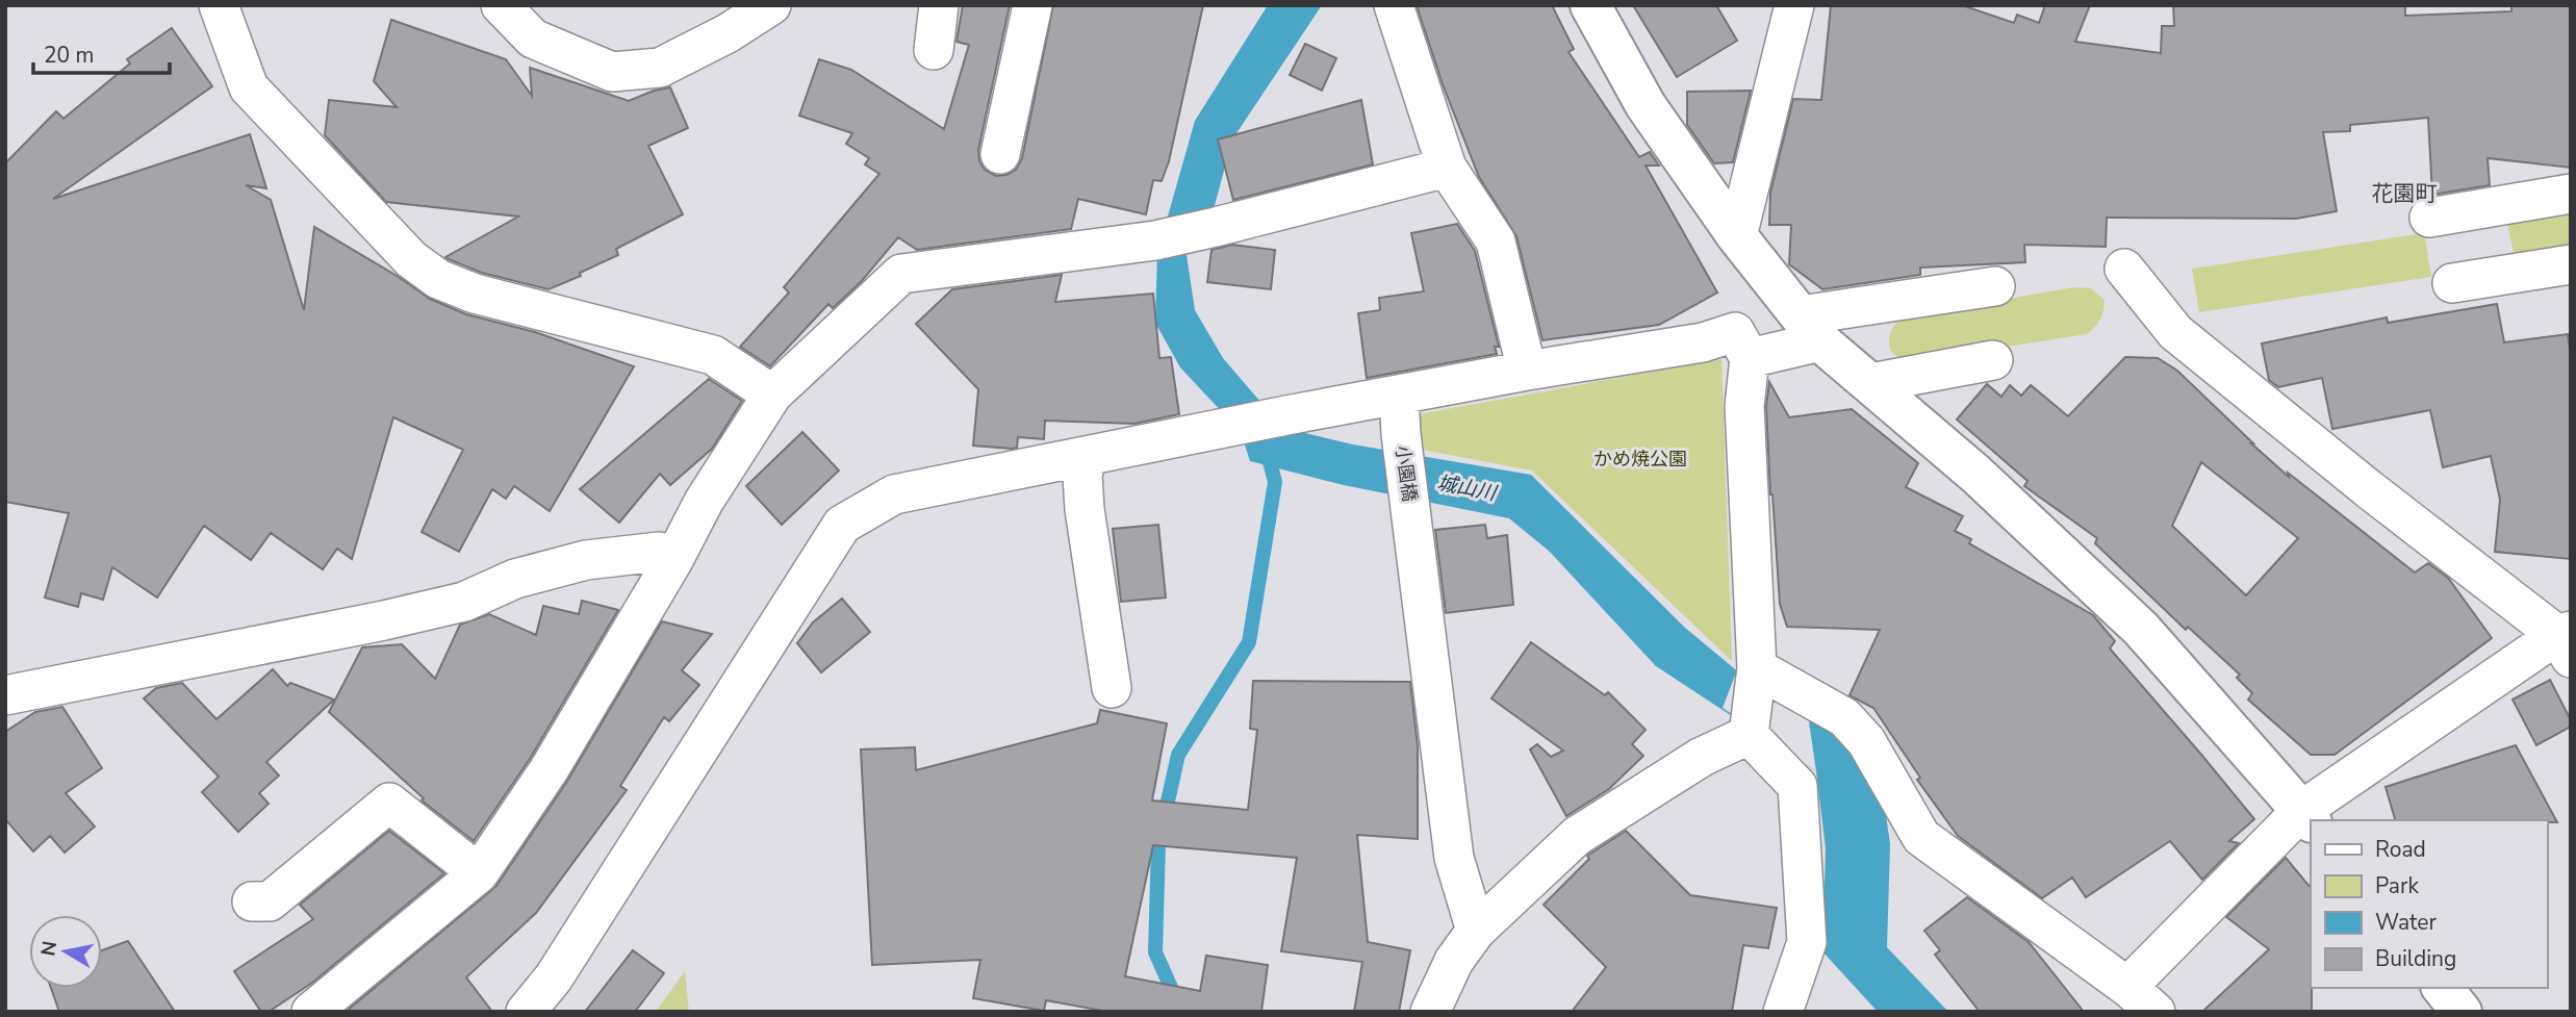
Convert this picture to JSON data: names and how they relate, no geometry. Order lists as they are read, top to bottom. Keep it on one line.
{"streets":{"street":["小園橋"]},"districts":["花園町"],"water":["城山川"],"parks":["かめ焼公園"],"legend":["Road","Park","Water","Building"],"scale_bar":"20 m","north":"left"}
